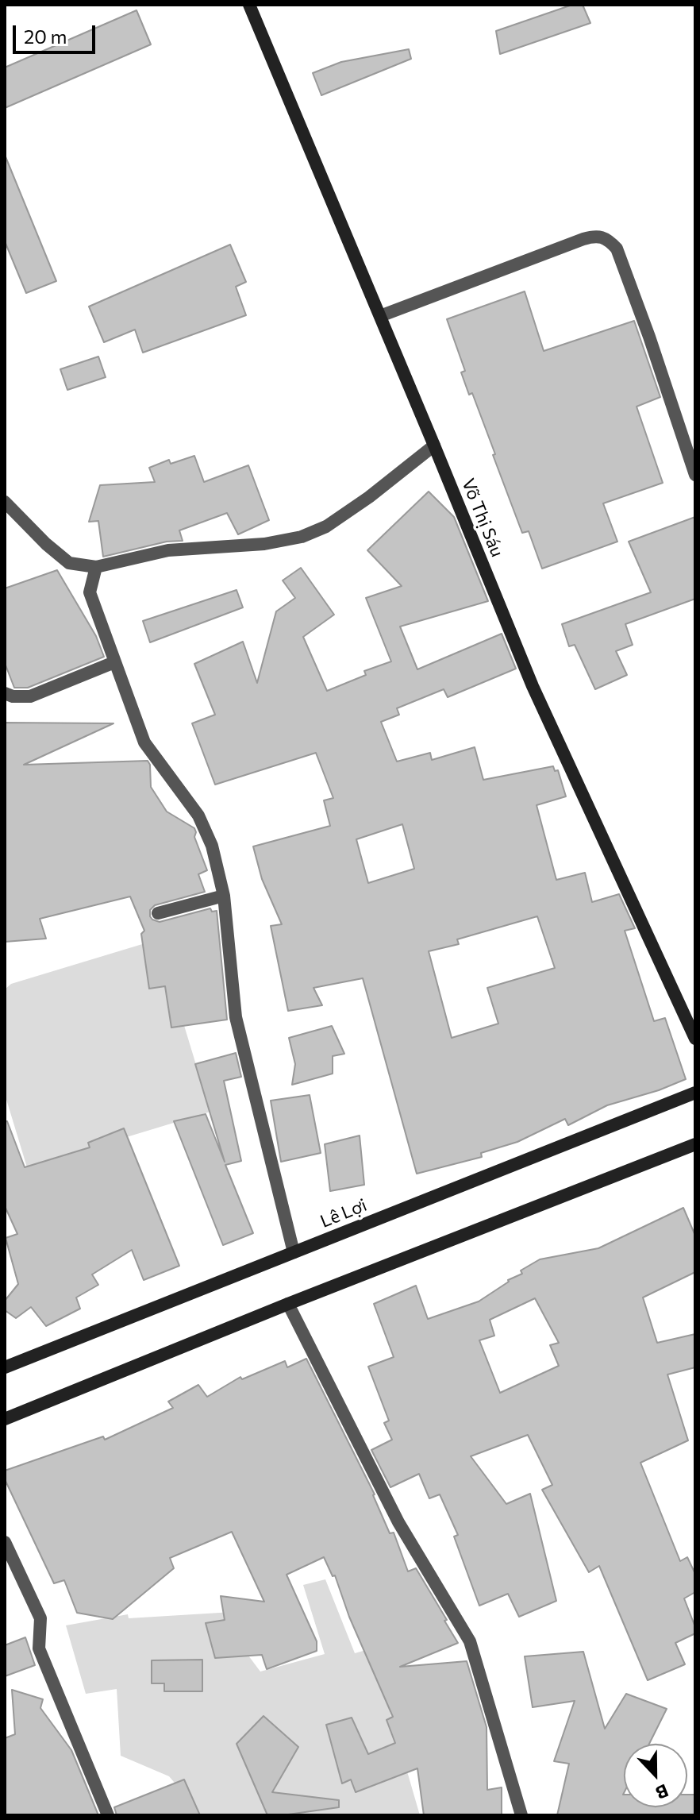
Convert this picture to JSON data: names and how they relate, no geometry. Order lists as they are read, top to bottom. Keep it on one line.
{"streets":{"main road":["Võ Thị Sáu","Lê Lợi"]},"scale_bar":"20 m","north":"bottom"}
